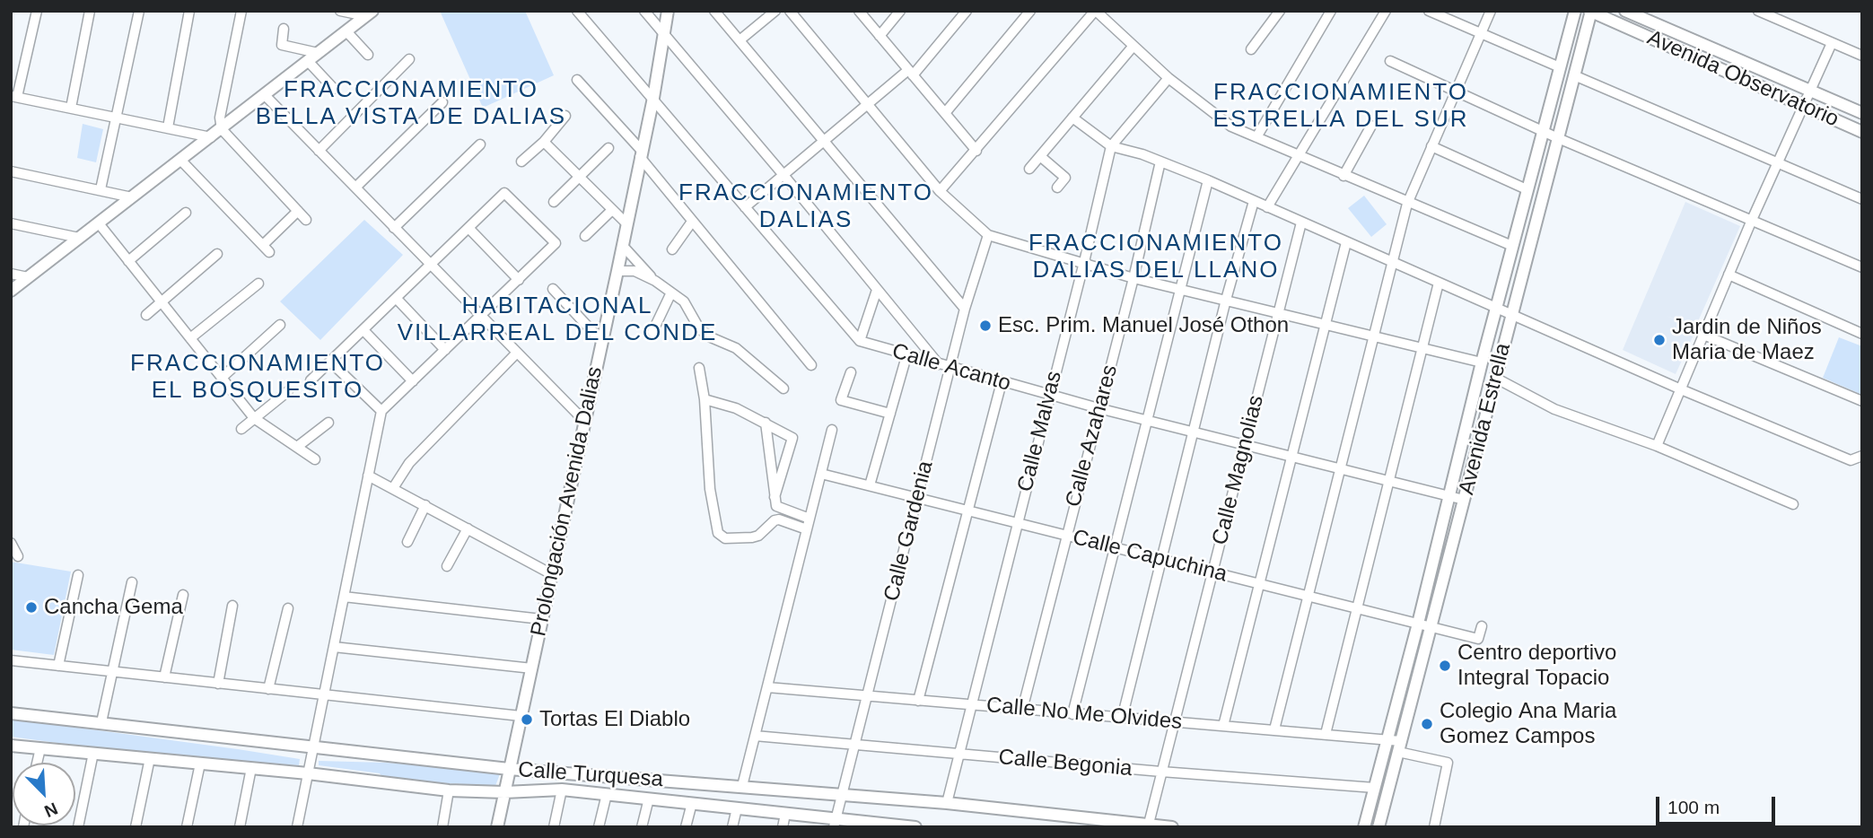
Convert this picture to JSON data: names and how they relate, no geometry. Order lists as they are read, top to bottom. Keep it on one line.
{"streets":{"street":["Avenida Observatorio","Calle Acanto","Avenida Estrella","Calle Malvas","Calle Azahares","Calle Magnolias","Prolongación Avenida Dalias","Calle Gardenia","Calle Capuchina","Calle No Me Olvides","Calle Begonia","Calle Turquesa"]},"crossings":[["Avenida Observatorio","Avenida Estrella"],["Calle Acanto","Avenida Estrella"],["Calle Acanto","Calle Malvas"],["Calle Acanto","Calle Azahares"],["Calle Acanto","Calle Magnolias"],["Calle Acanto","Calle Gardenia"],["Avenida Estrella","Calle Capuchina"],["Avenida Estrella","Calle No Me Olvides"],["Avenida Estrella","Calle Begonia"],["Calle Malvas","Calle Capuchina"],["Calle Malvas","Calle No Me Olvides"],["Calle Malvas","Calle Begonia"],["Calle Malvas","Calle Turquesa"],["Calle Azahares","Calle Capuchina"],["Calle Azahares","Calle No Me Olvides"],["Calle Magnolias","Calle Capuchina"],["Calle Magnolias","Calle No Me Olvides"],["Calle Magnolias","Calle Begonia"],["Calle Magnolias","Calle Turquesa"],["Prolongación Avenida Dalias","Calle Turquesa"],["Calle Gardenia","Calle Capuchina"],["Calle Gardenia","Calle No Me Olvides"],["Calle Gardenia","Calle Begonia"],["Calle Gardenia","Calle Turquesa"]],"districts":["FRACCIONAMIENTO BELLA VISTA DE DALIAS","FRACCIONAMIENTO ESTRELLA DEL SUR","FRACCIONAMIENTO DALIAS","FRACCIONAMIENTO DALIAS DEL LLANO","HABITACIONAL VILLARREAL DEL CONDE","FRACCIONAMIENTO EL BOSQUESITO"],"places":["Esc. Prim. Manuel José Othon","Jardin de Niños Maria de Maez","Cancha Gema","Centro deportivo Integral Topacio","Tortas El Diablo","Colegio Ana Maria Gomez Campos"],"scale_bar":"100 m","north":"bottom right"}
